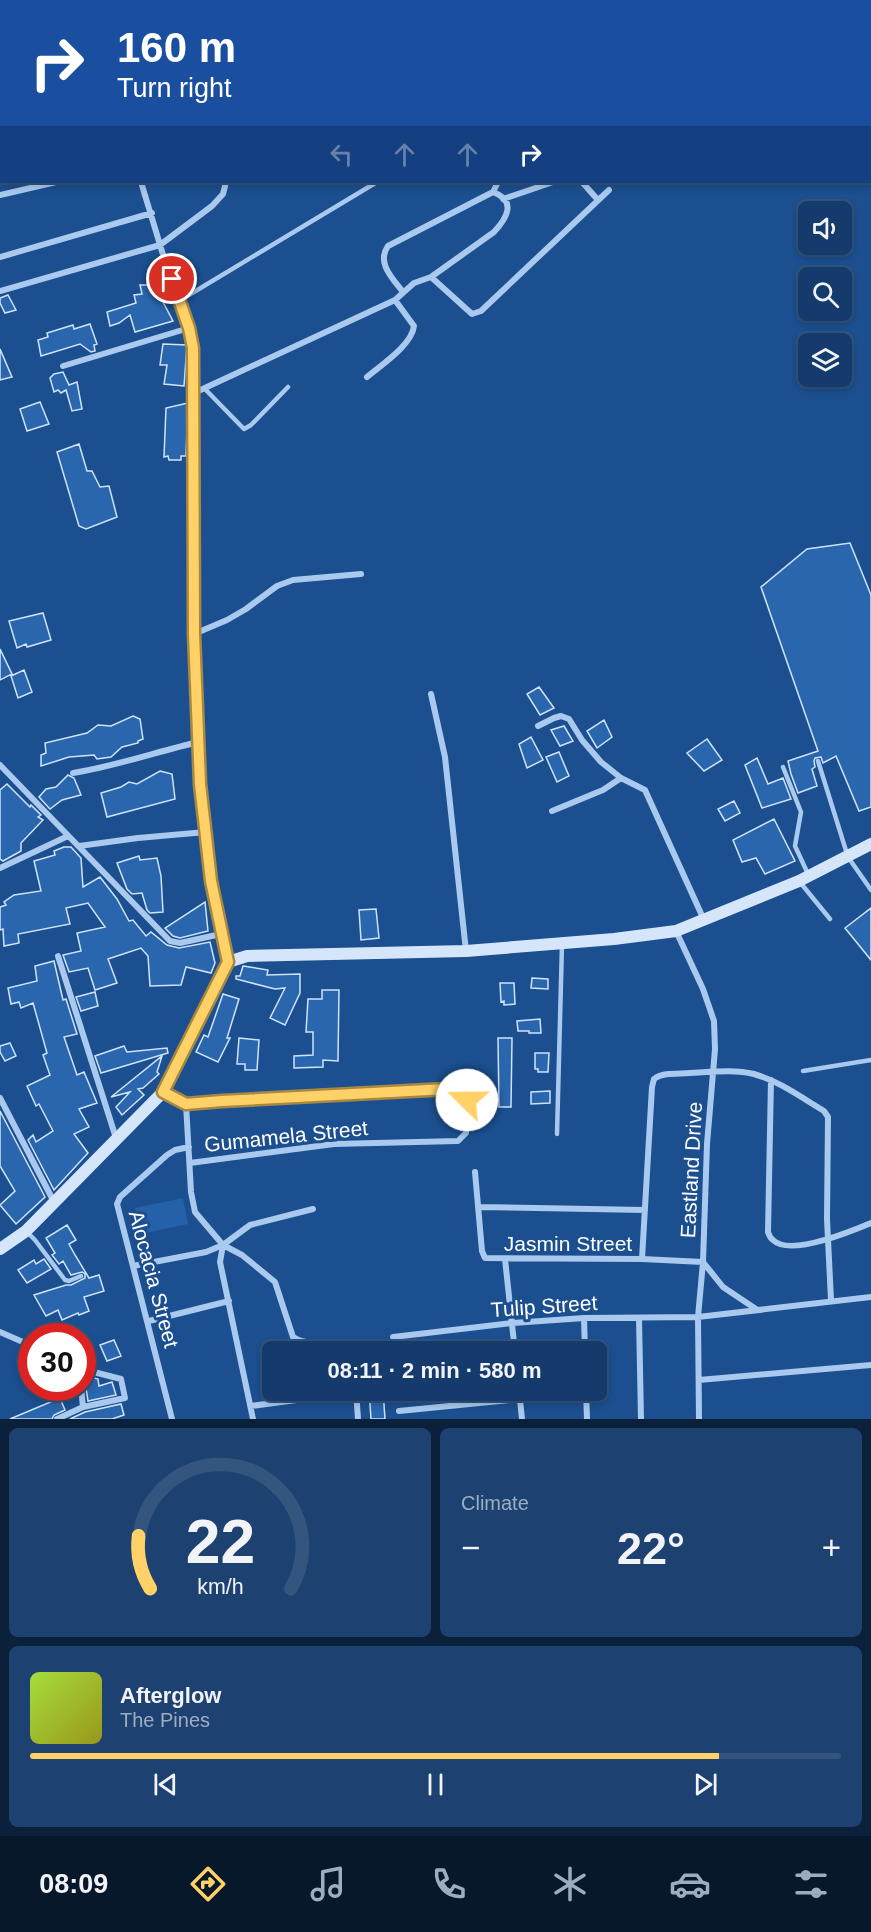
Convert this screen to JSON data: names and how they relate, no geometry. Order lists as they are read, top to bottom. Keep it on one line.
{"streets":{"street":["Gumamela Street","Eastland Drive","Jasmin Street","Alocacia Street","Tulip Street"]},"crossings":[["Eastland Drive","Jasmin Street"],["Eastland Drive","Tulip Street"]],"page":{"turn":["160 m","Turn right"],"limit":"30","trip":"08:11 · 2 min · 580 m","tile":"Climate","heat":["−","22°","+"],"song":["Afterglow","The Pines"],"tabs":"08:09","gauge":["22","km/h"]}}
